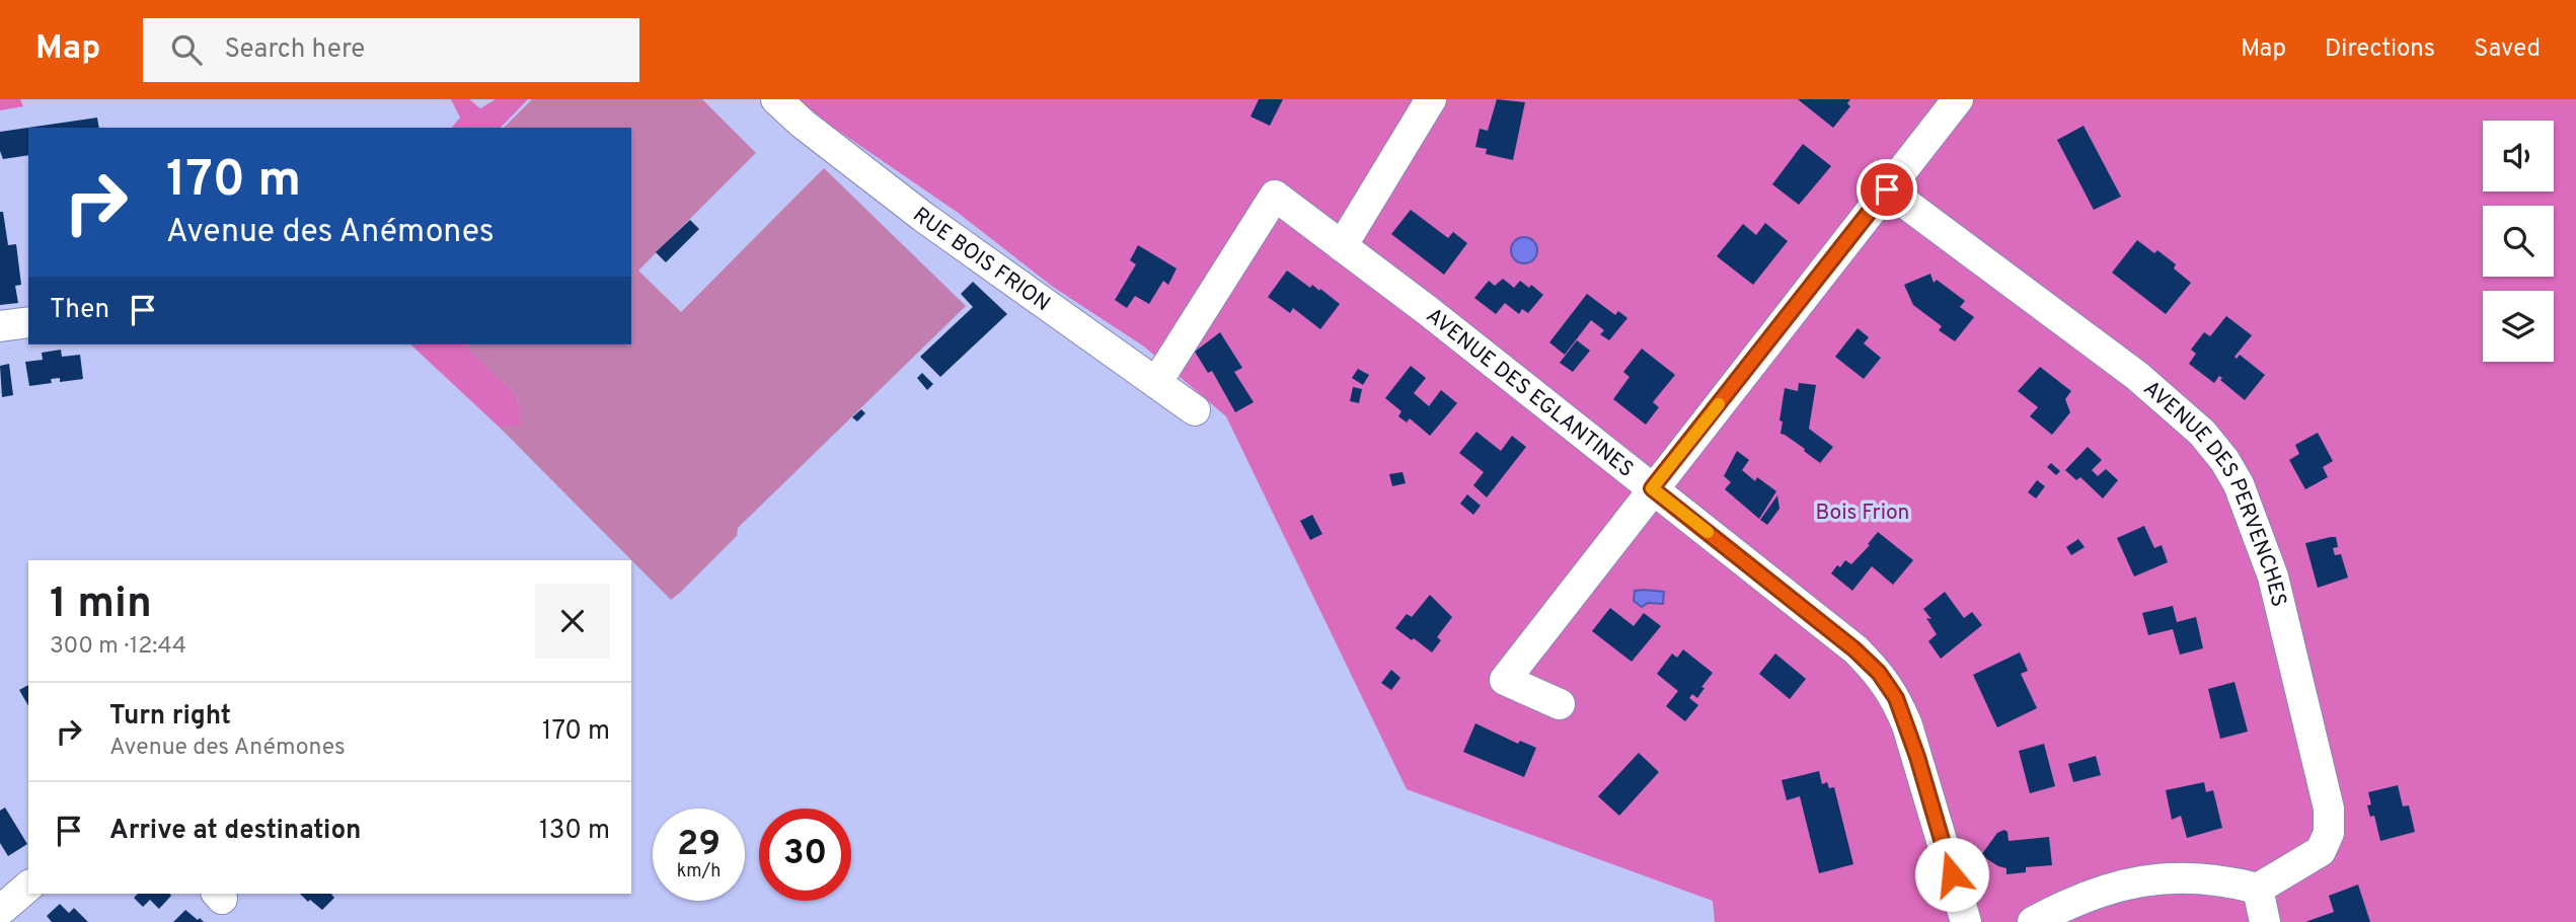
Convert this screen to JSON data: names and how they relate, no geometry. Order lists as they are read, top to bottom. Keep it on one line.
{"streets":{"street":["RUE BOIS FRION","AVENUE DES EGLANTINES","AVENUE DES PERVENCHES"]},"crossings":[["RUE BOIS FRION","AVENUE DES EGLANTINES"]],"parks":["Bois Frion"],"page":{"header":"Map","search":"Search here","nav":["Map","Directions","Saved"],"turn":["170 m","Avenue des Anémones"],"then":"Then","heading":["1 min","300 m · 12:44"],"list":[{"name":"Turn right","note":"Avenue des Anémones","value":"170 m"},{"name":"Arrive at destination","value":"130 m"}],"speed":"29 km/h","limit":"30"}}
